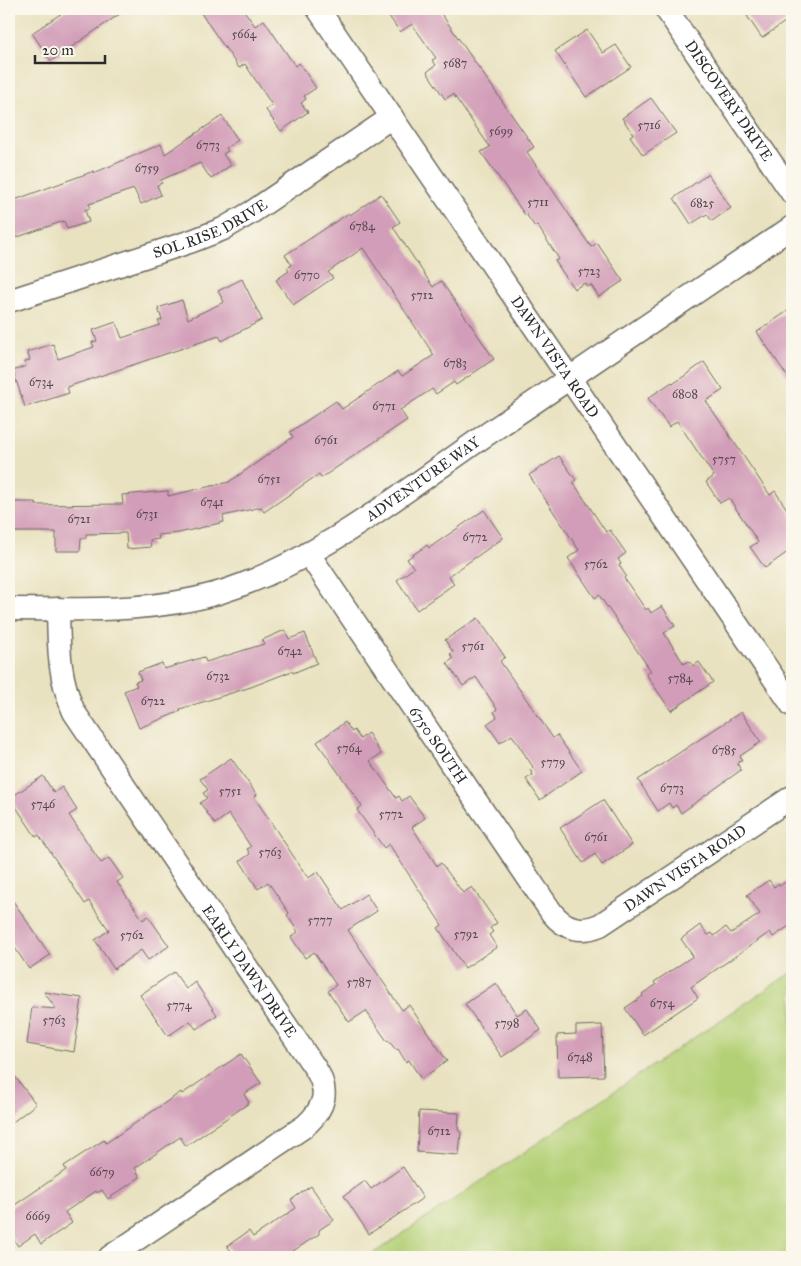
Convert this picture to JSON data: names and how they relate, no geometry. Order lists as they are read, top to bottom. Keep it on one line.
{"streets":{"street":["DISCOVERY DRIVE","SOL RISE DRIVE","DAWN VISTA ROAD","ADVENTURE WAY","6750 SOUTH","EARLY DAWN DRIVE"]},"crossings":[["SOL RISE DRIVE","DAWN VISTA ROAD"],["DAWN VISTA ROAD","ADVENTURE WAY"],["DAWN VISTA ROAD","6750 SOUTH"],["ADVENTURE WAY","6750 SOUTH"],["ADVENTURE WAY","EARLY DAWN DRIVE"]],"house_numbers":["5664","5687","5716","5699","6773","6759","5711","6825","6784","5723","6770","5712","6783","6734","6808","6771","6761","5757","6751","6741","6731","6721","6772","5762","5761","6742","6732","5784","6722","5764","6785","5779","6773","5751","5746","5772","6761","5763","5777","5792","5762","5787","6754","5774","5763","5798","6748","6712","6679","6669"],"scale_bar":"20 m"}
